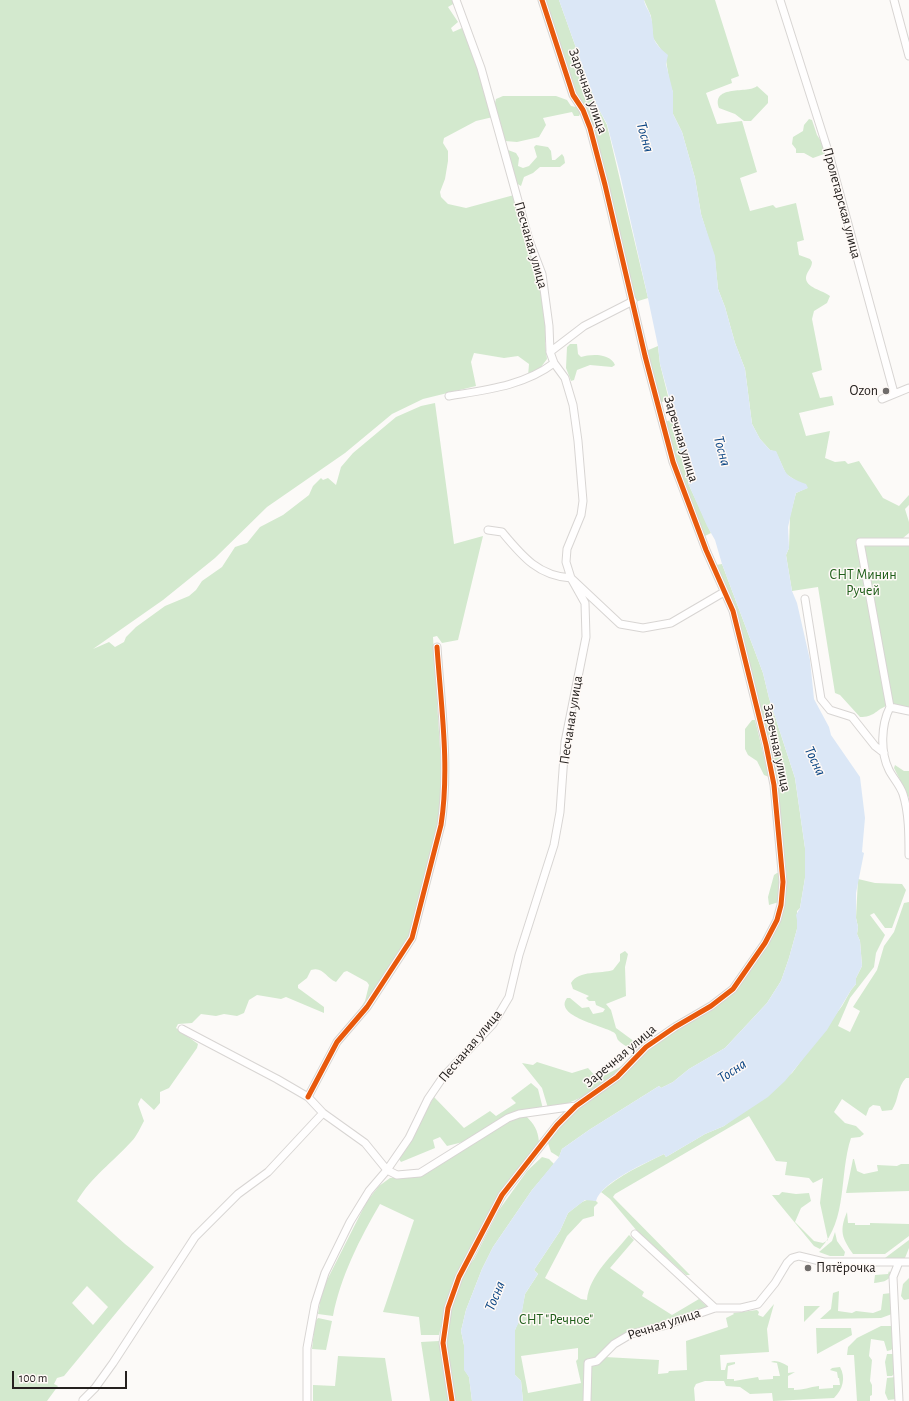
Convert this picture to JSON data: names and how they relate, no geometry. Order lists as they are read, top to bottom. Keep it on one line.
{"streets":{"street":["Заречная улица","Пролетарская улица","Песчаная улица","Речная улица"]},"water":["Тосна"],"parks":["СНТ Минин Ручей","СНТ \"Речное\""],"places":["Ozon","Пятёрочка"],"scale_bar":"100 m"}
